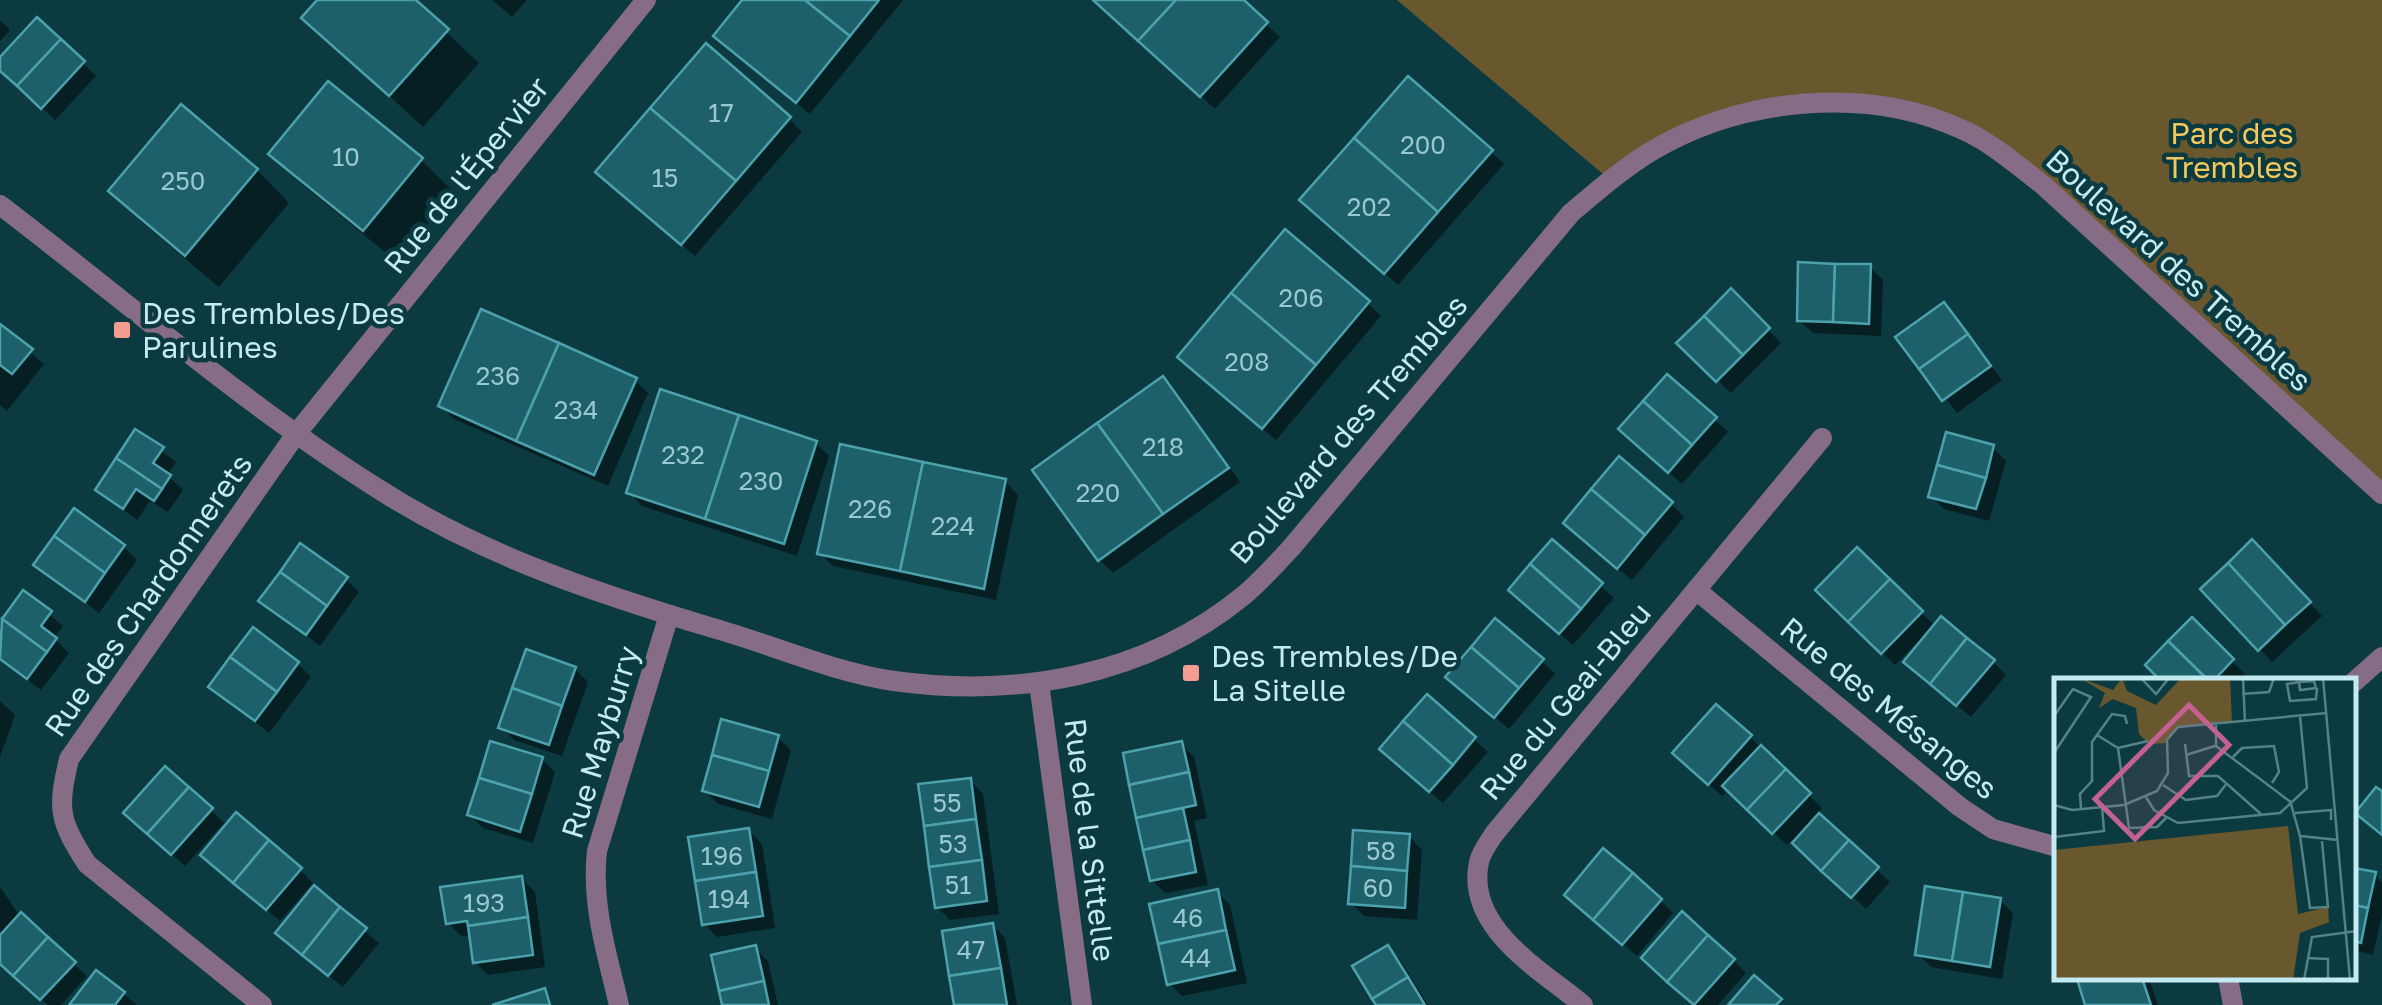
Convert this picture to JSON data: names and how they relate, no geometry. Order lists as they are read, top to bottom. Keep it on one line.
{"streets":{"street":["Rue de l'Épervier","Boulevard des Trembles","Rue des Chardonnerets","Rue du Geai-Bleu","Rue des Mésanges","Rue Mayburry","Rue de la Sittelle"]},"crossings":[["Rue de l'Épervier","Boulevard des Trembles"],["Rue de l'Épervier","Rue des Chardonnerets"],["Boulevard des Trembles","Rue des Chardonnerets"],["Boulevard des Trembles","Rue Mayburry"],["Boulevard des Trembles","Rue de la Sittelle"],["Rue du Geai-Bleu","Rue des Mésanges"]],"parks":["Parc des Trembles"],"places":{"transit":["Des Trembles/Des Parulines","Des Trembles/De La Sitelle"]},"house_numbers":["17","200","10","15","250","202","206","208","236","234","218","232","230","220","226","224","55","53","58","196","51","60","194","193","46","47","44"]}
